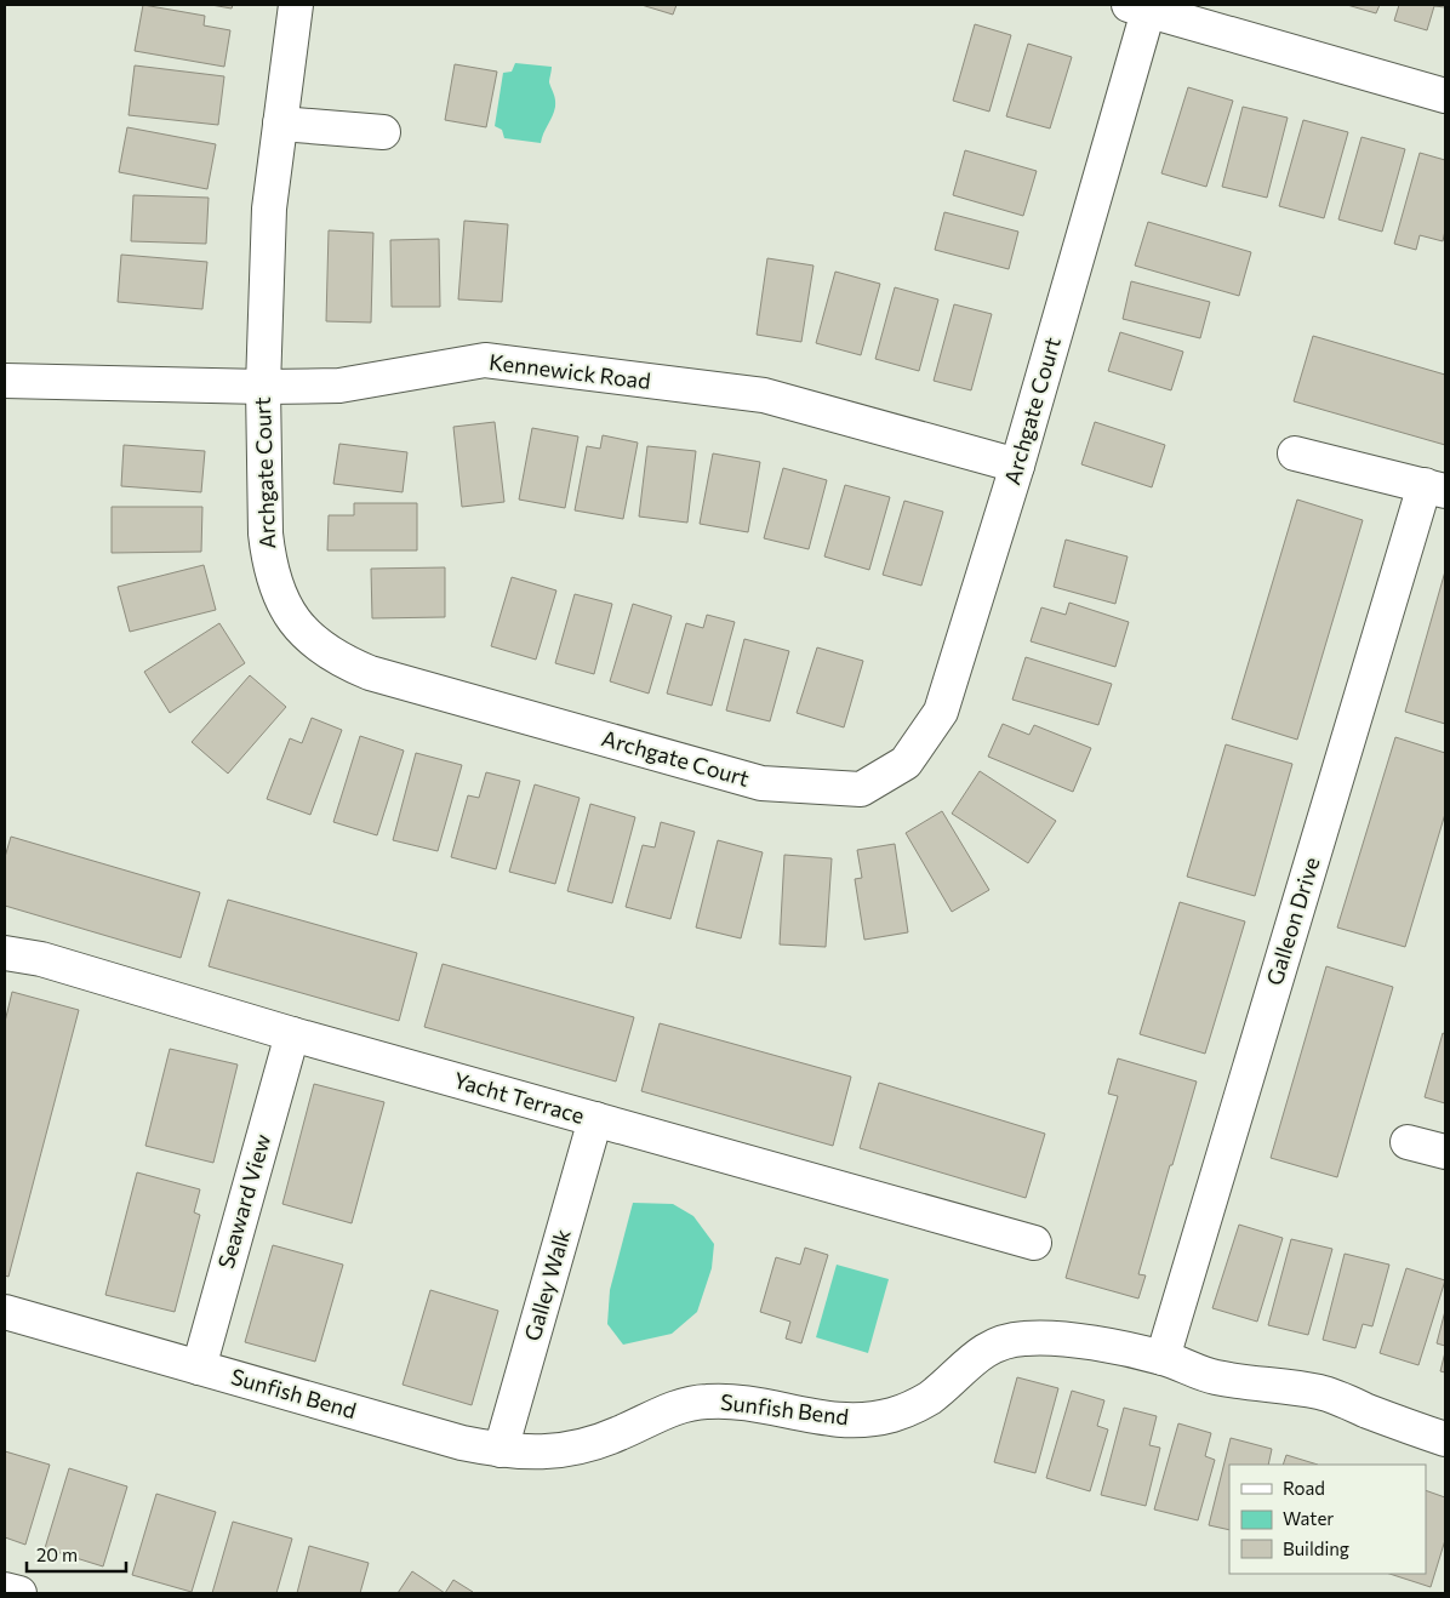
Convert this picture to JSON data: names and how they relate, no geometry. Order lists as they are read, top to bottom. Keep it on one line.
{"streets":{"street":["Kennewick Road","Archgate Court","Galleon Drive","Yacht Terrace","Seaward View","Galley Walk","Sunfish Bend"]},"crossings":[["Kennewick Road","Archgate Court"],["Galleon Drive","Sunfish Bend"],["Yacht Terrace","Seaward View"],["Yacht Terrace","Galley Walk"],["Seaward View","Sunfish Bend"],["Galley Walk","Sunfish Bend"]],"legend":["Road","Water","Building"],"scale_bar":"20 m"}
